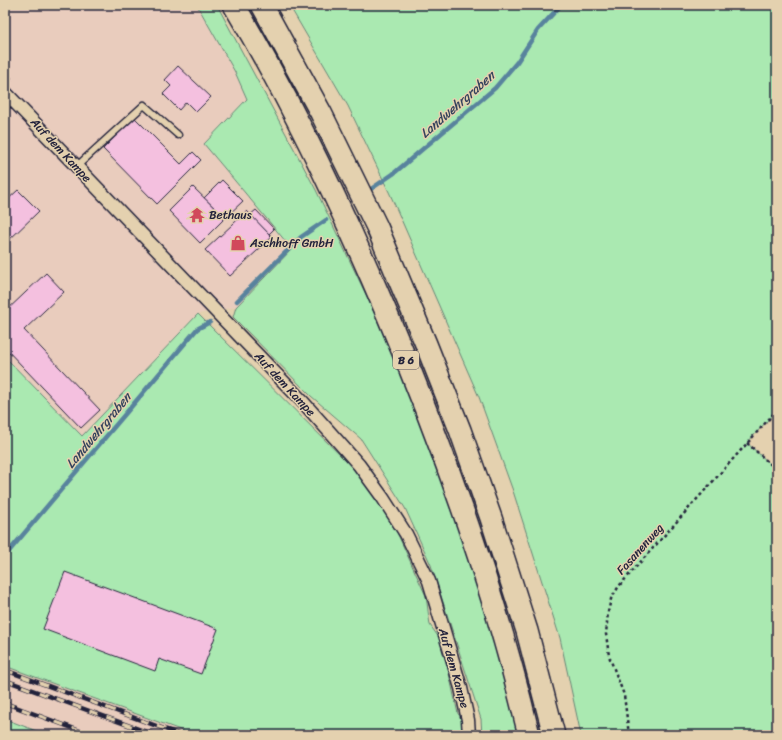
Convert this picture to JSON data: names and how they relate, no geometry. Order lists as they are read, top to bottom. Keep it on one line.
{"streets":{"highway":["B 6"],"street":["Auf dem Kampe"],"path":["Fasanenweg"]},"water":["Landwehrgraben"],"places":{"temple":["Bethaus"],"shop":["Aschhoff GmbH"]}}
